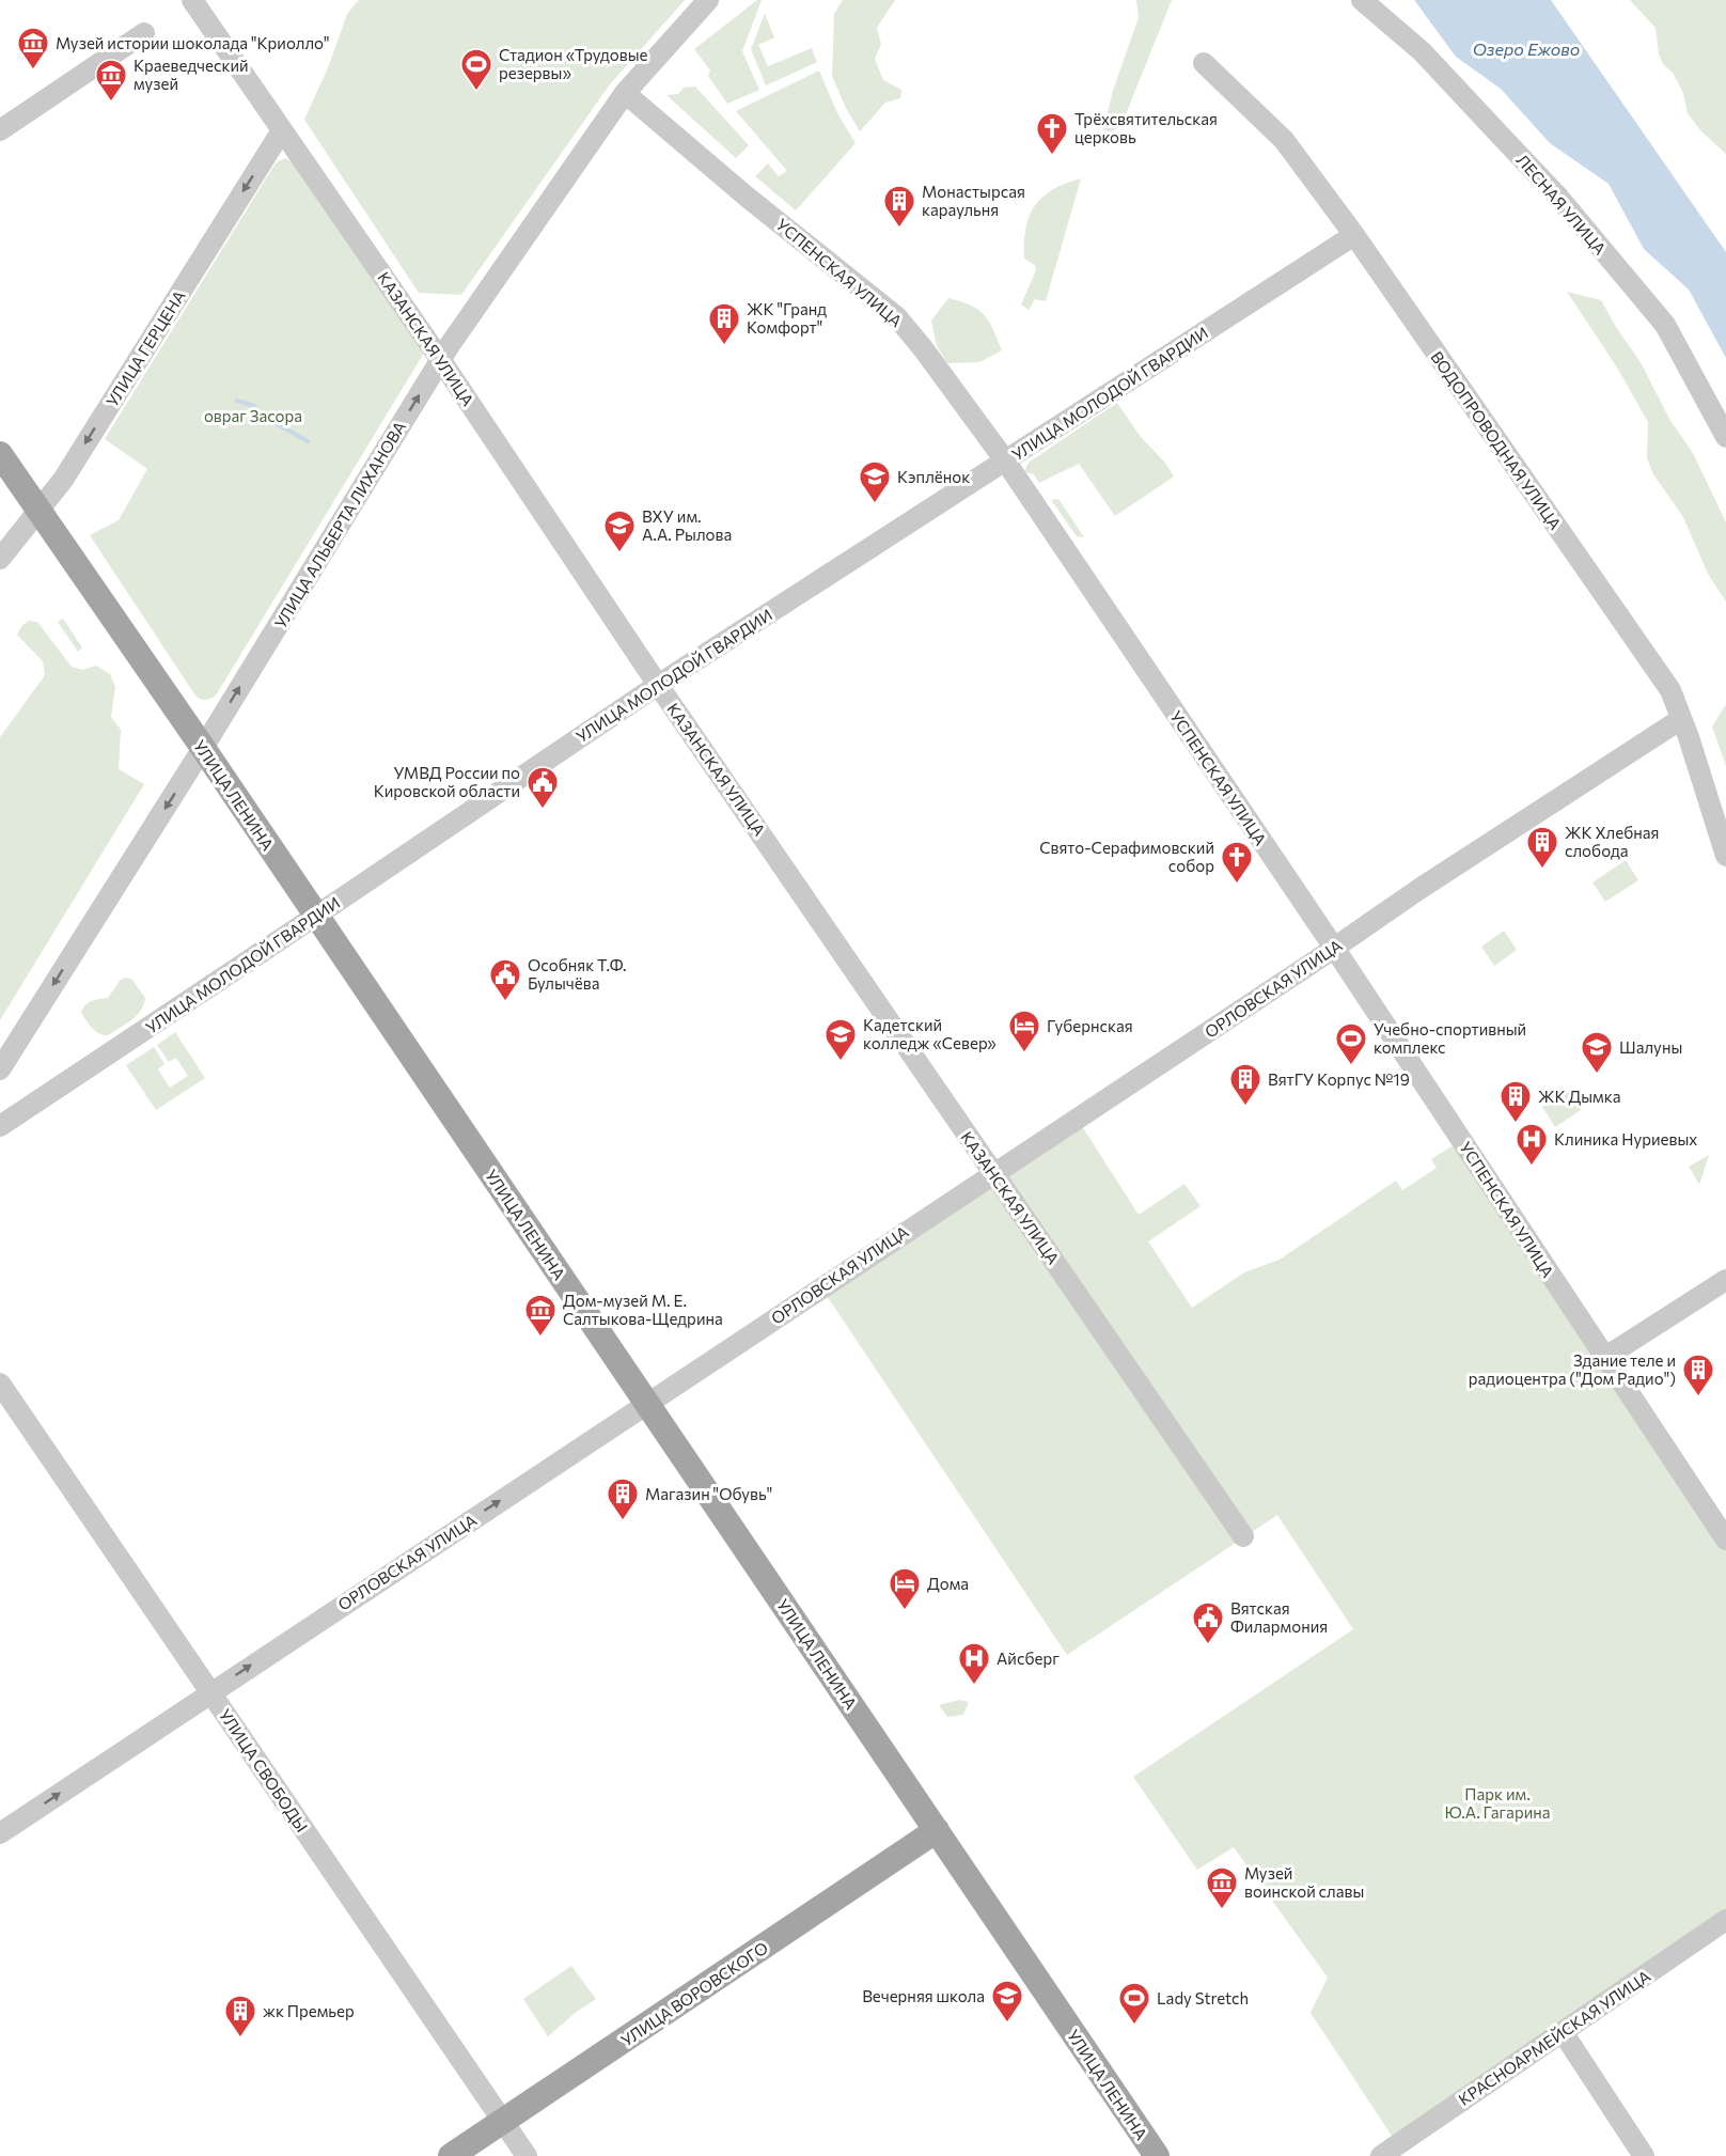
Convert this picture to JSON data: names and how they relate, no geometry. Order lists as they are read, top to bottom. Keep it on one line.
{"streets":{"main road":["УЛИЦА ЛЕНИНА","УЛИЦА ВОРОВСКОГО"],"street":["ЛЕСНАЯ УЛИЦА","УСПЕНСКАЯ УЛИЦА","КАЗАНСКАЯ УЛИЦА","УЛИЦА ГЕРЦЕНА","УЛИЦА МОЛОДОЙ ГВАРДИИ","ВОДОПРОВОДНАЯ УЛИЦА","УЛИЦА АЛЬБЕРТА ЛИХАНОВА","ОРЛОВСКАЯ УЛИЦА","УЛИЦА СВОБОДЫ","КРАСНОАРМЕЙСКАЯ УЛИЦА"]},"crossings":[["УСПЕНСКАЯ УЛИЦА","УЛИЦА МОЛОДОЙ ГВАРДИИ"],["УСПЕНСКАЯ УЛИЦА","УЛИЦА АЛЬБЕРТА ЛИХАНОВА"],["УСПЕНСКАЯ УЛИЦА","ОРЛОВСКАЯ УЛИЦА"],["КАЗАНСКАЯ УЛИЦА","УЛИЦА ГЕРЦЕНА"],["КАЗАНСКАЯ УЛИЦА","УЛИЦА МОЛОДОЙ ГВАРДИИ"],["КАЗАНСКАЯ УЛИЦА","УЛИЦА АЛЬБЕРТА ЛИХАНОВА"],["КАЗАНСКАЯ УЛИЦА","ОРЛОВСКАЯ УЛИЦА"],["УЛИЦА ГЕРЦЕНА","УЛИЦА ЛЕНИНА"],["УЛИЦА МОЛОДОЙ ГВАРДИИ","ВОДОПРОВОДНАЯ УЛИЦА"],["УЛИЦА МОЛОДОЙ ГВАРДИИ","УЛИЦА ЛЕНИНА"],["ВОДОПРОВОДНАЯ УЛИЦА","ОРЛОВСКАЯ УЛИЦА"],["УЛИЦА АЛЬБЕРТА ЛИХАНОВА","УЛИЦА ЛЕНИНА"],["УЛИЦА ЛЕНИНА","ОРЛОВСКАЯ УЛИЦА"],["УЛИЦА ЛЕНИНА","УЛИЦА ВОРОВСКОГО"],["ОРЛОВСКАЯ УЛИЦА","УЛИЦА СВОБОДЫ"],["УЛИЦА СВОБОДЫ","УЛИЦА ВОРОВСКОГО"]],"one_way":["УЛИЦА ГЕРЦЕНА","ОРЛОВСКАЯ УЛИЦА"],"water":["Озеро Ежово"],"parks":["овраг Засора","Парк им. Ю.А. Гагарина"],"places":{"museum":["Музей истории шоколада \"Криолло\"","Краеведческий музей","Дом-музей М. Е. Салтыкова-Щедрина","Музей воинской славы"],"sports":["Стадион «Трудовые резервы»","Учебно-спортивный комплекс","Lady Stretch"],"church":["Трёхсвятительская церковь","Свято-Серафимовский собор"],"building":["Монастырсая караульня","ЖК \"Гранд Комфорт\"","ЖК Хлебная слобода","ВятГУ Корпус №19","ЖК Дымка","Здание теле и радиоцентра (\"Дом Радио\")","Магазин \"Обувь\"","жк Премьер"],"school or university":["Кэплёнок","ВХУ им. А.А. Рылова","Кадетский колледж «Север»","Шалуны","Вечерняя школа"],"public building":["УМВД России по Кировской области","Особняк Т.Ф. Булычёва","Вятская Филармония"],"hotel":["Губернская","Дома"],"hospital":["Клиника Нуриевых","Айсберг"]}}
